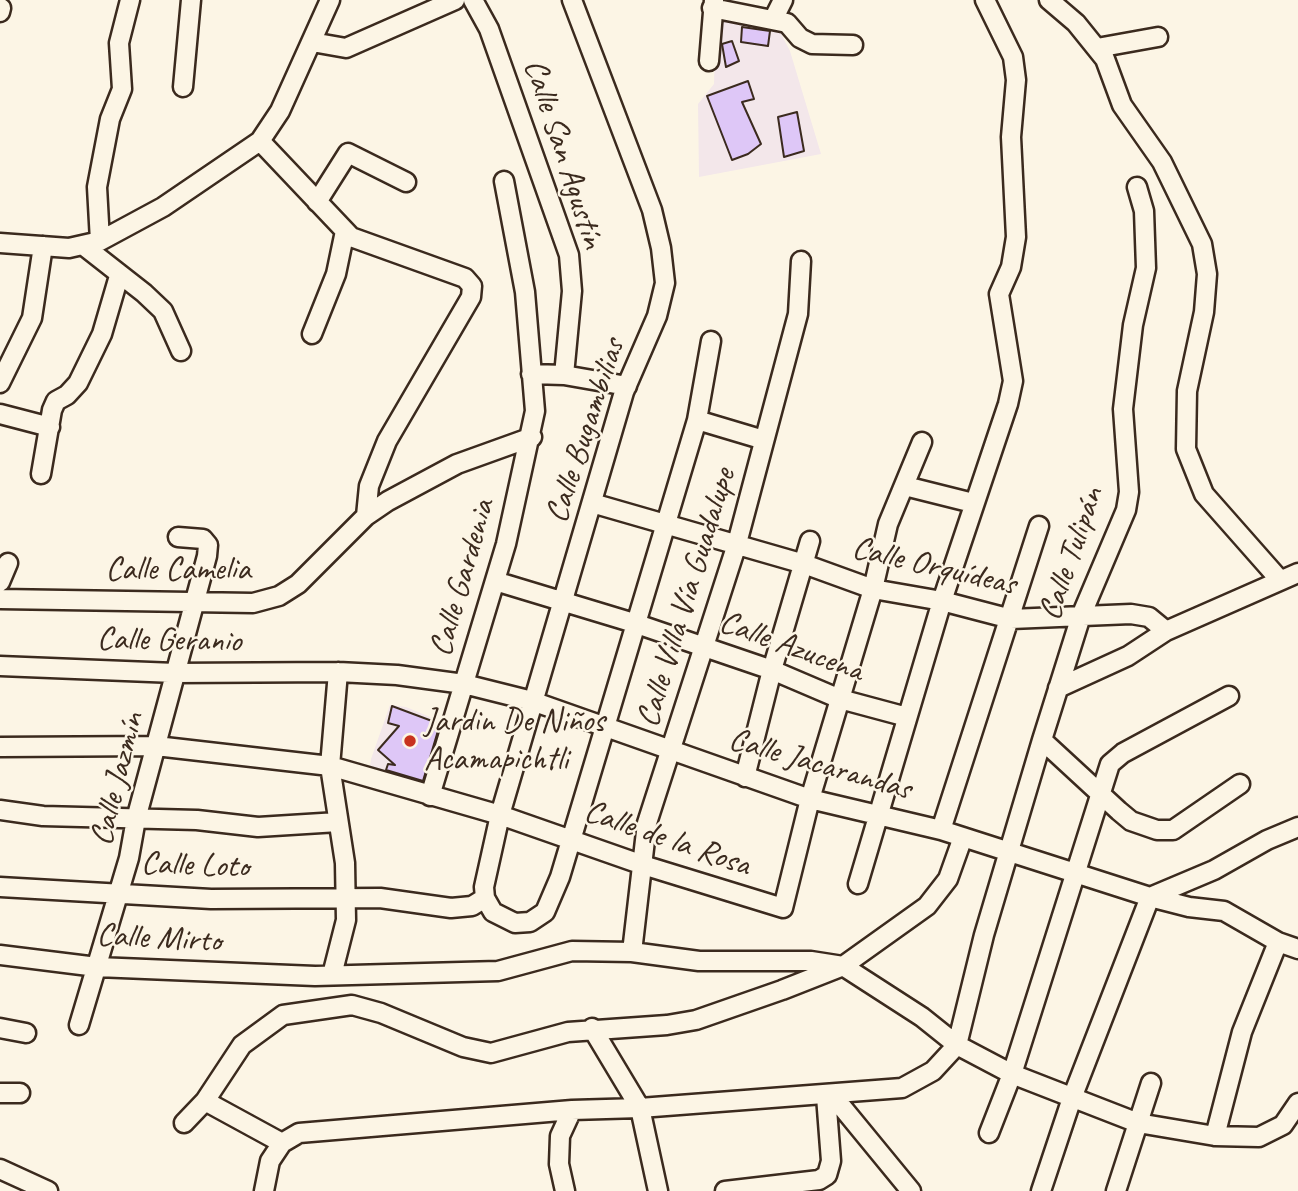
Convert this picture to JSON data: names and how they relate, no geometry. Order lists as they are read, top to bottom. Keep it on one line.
{"streets":{"street":["Calle San Agustín","Calle Bugambilias","Calle Tulipán","Calle Orquídeas","Calle Camelia","Calle Gardenia","Calle Villa Vía Guadalupe","Calle Geranio","Calle Azucena","Calle Jacarandas","Calle Jazmín","Calle de la Rosa","Calle Loto","Calle Mirto"]},"crossings":[["Calle Bugambilias","Calle Orquídeas"],["Calle Bugambilias","Calle Azucena"],["Calle Bugambilias","Calle Jacarandas"],["Calle Bugambilias","Calle de la Rosa"],["Calle Tulipán","Calle Orquídeas"],["Calle Tulipán","Calle Jacarandas"],["Calle Orquídeas","Calle Villa Vía Guadalupe"],["Calle Camelia","Calle Gardenia"],["Calle Camelia","Calle Jazmín"],["Calle Gardenia","Calle Azucena"],["Calle Gardenia","Calle Jacarandas"],["Calle Gardenia","Calle de la Rosa"],["Calle Villa Vía Guadalupe","Calle Azucena"],["Calle Villa Vía Guadalupe","Calle Jacarandas"],["Calle Villa Vía Guadalupe","Calle de la Rosa"],["Calle Villa Vía Guadalupe","Calle Mirto"],["Calle Geranio","Calle Jacarandas"],["Calle Geranio","Calle Jazmín"],["Calle Jacarandas","Calle de la Rosa"],["Calle Jazmín","Calle de la Rosa"],["Calle Jazmín","Calle Loto"],["Calle Jazmín","Calle Mirto"]],"places":["Jardin De Niños Acamapichtli"]}
